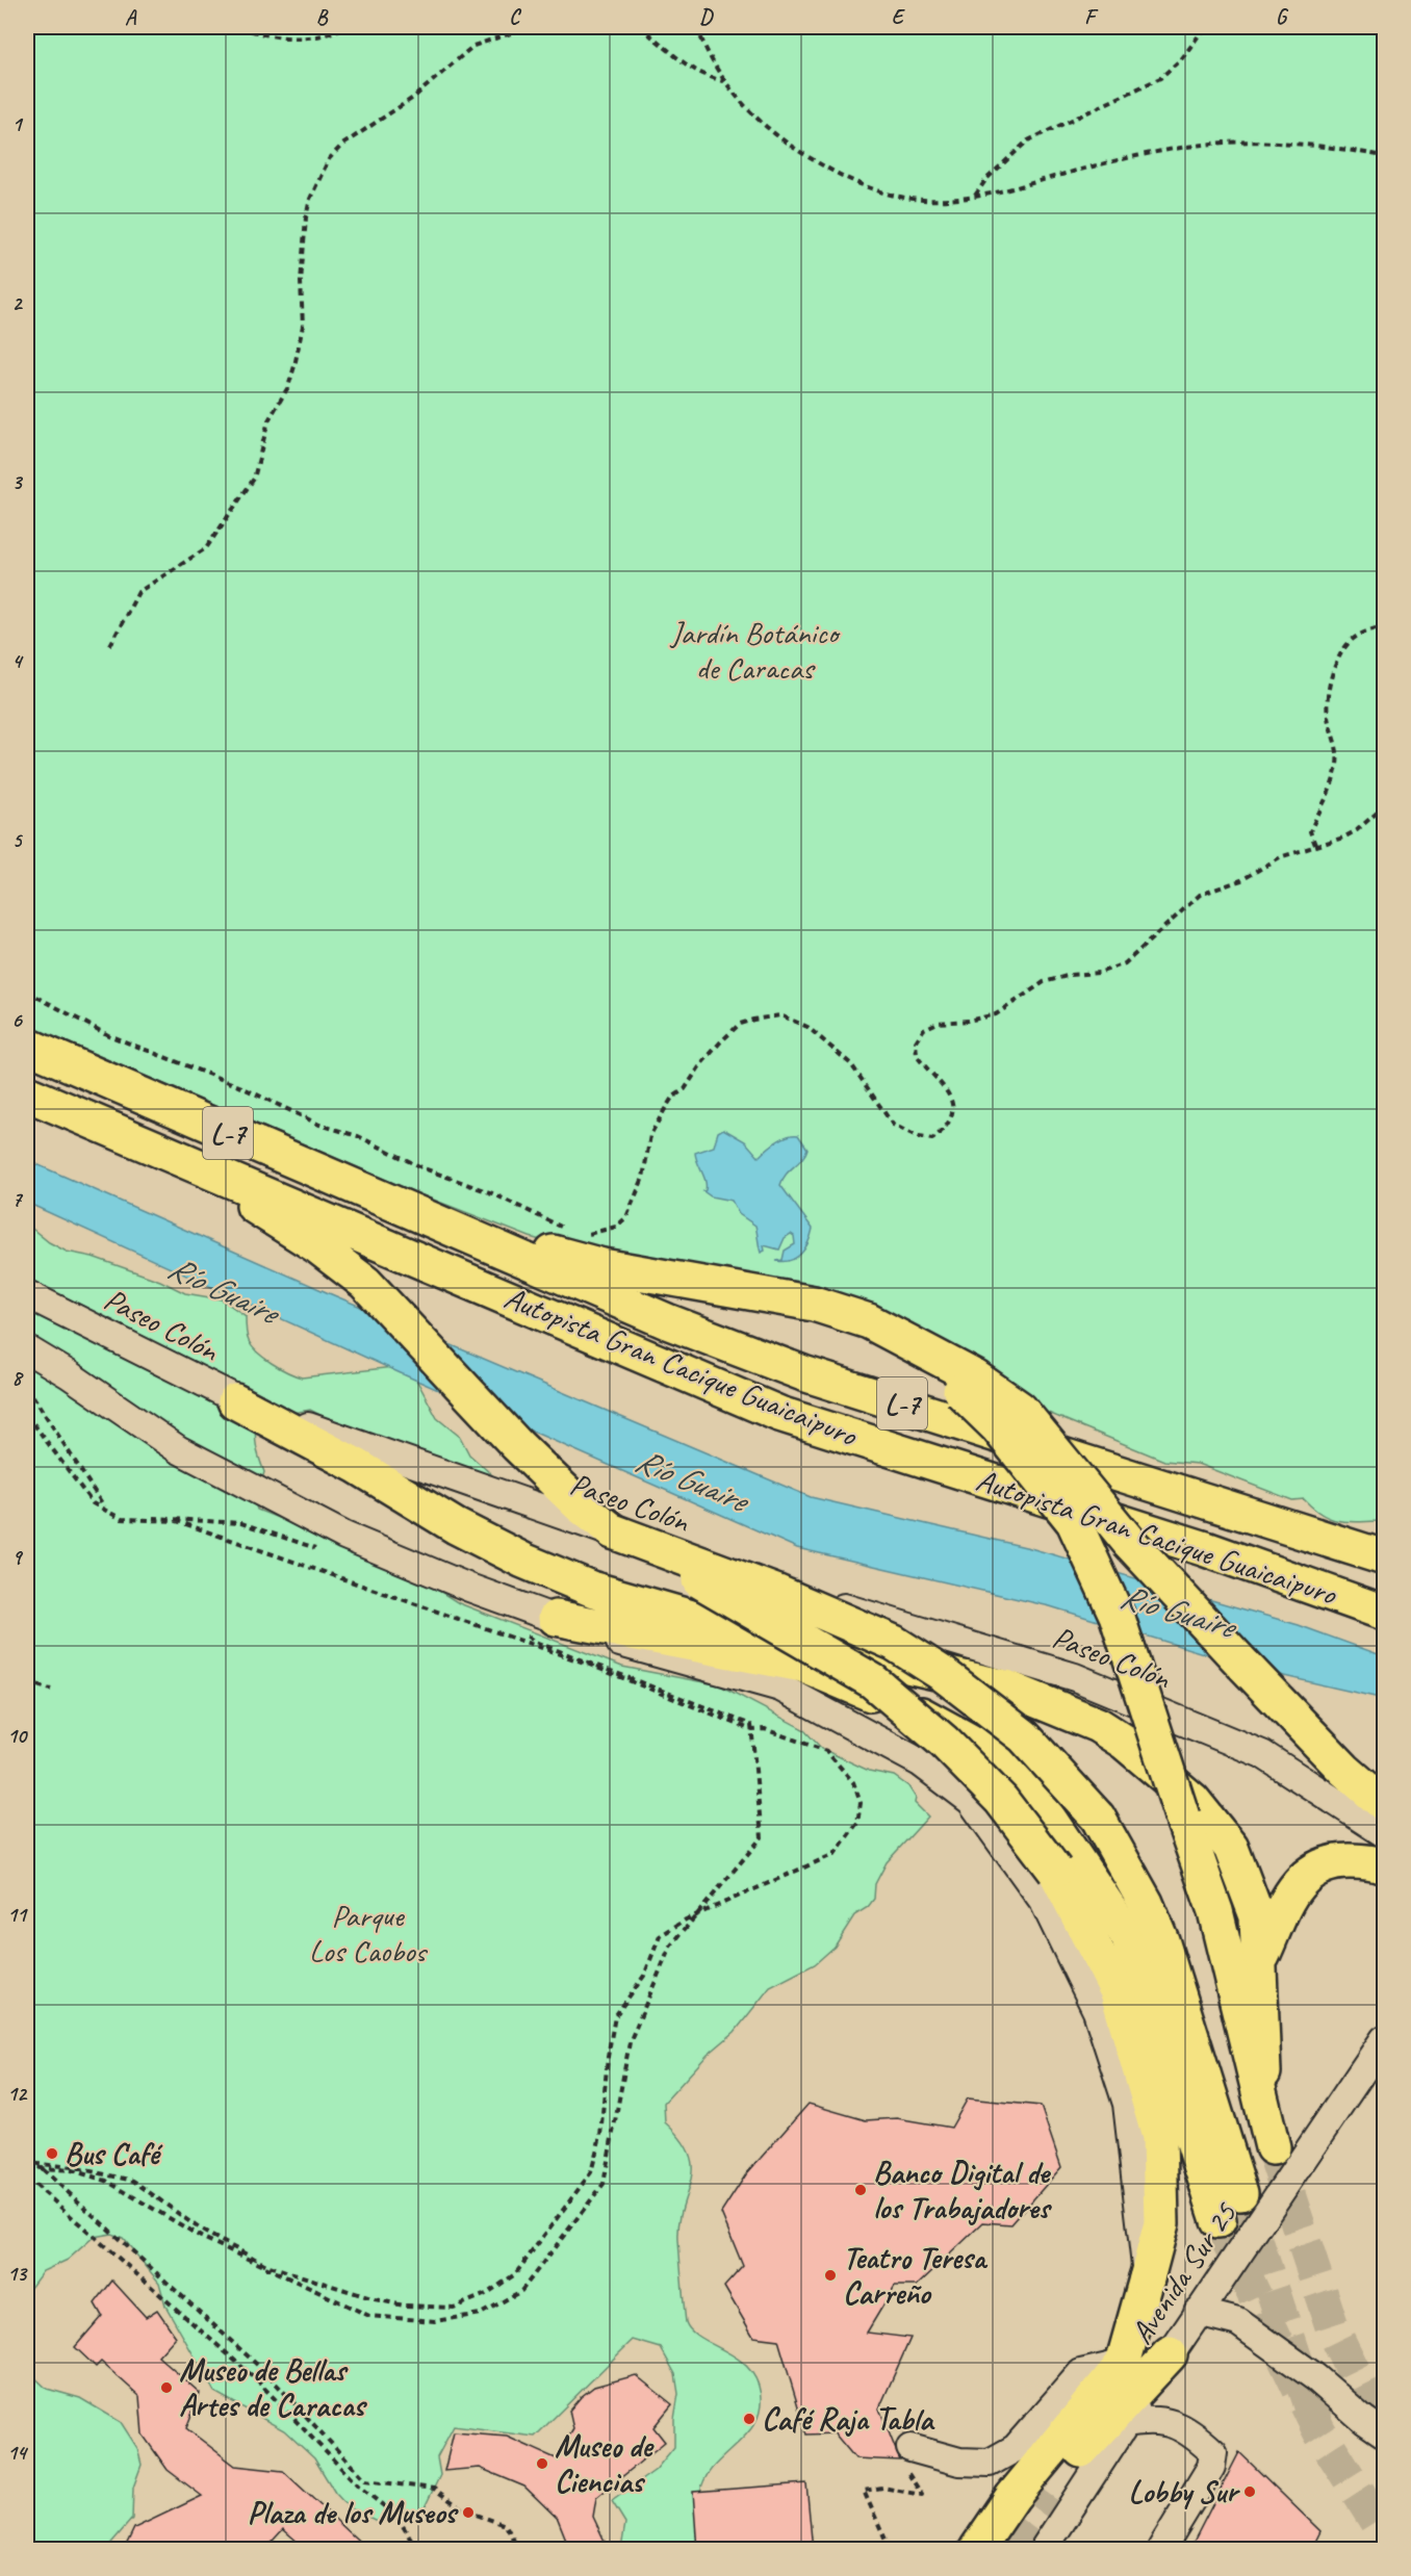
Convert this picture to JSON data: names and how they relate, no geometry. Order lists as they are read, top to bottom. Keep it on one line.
{"streets":{"main road":["L-7","Autopista Gran Cacique Guaicaipuro"],"street":["Paseo Colón","Avenida Sur 25"]},"water":["Río Guaire"],"parks":["Jardín Botánico de Caracas","Parque Los Caobos"],"places":["Bus Café","Banco Digital de los Trabajadores","Teatro Teresa Carreño","Museo de Bellas Artes de Caracas","Café Raja Tabla","Museo de Ciencias","Lobby Sur","Plaza de los Museos"],"grid":{"columns":["A","B","C","D","E","F","G"],"rows":["1","2","3","4","5","6","7","8","9","10","11","12","13","14"]}}
